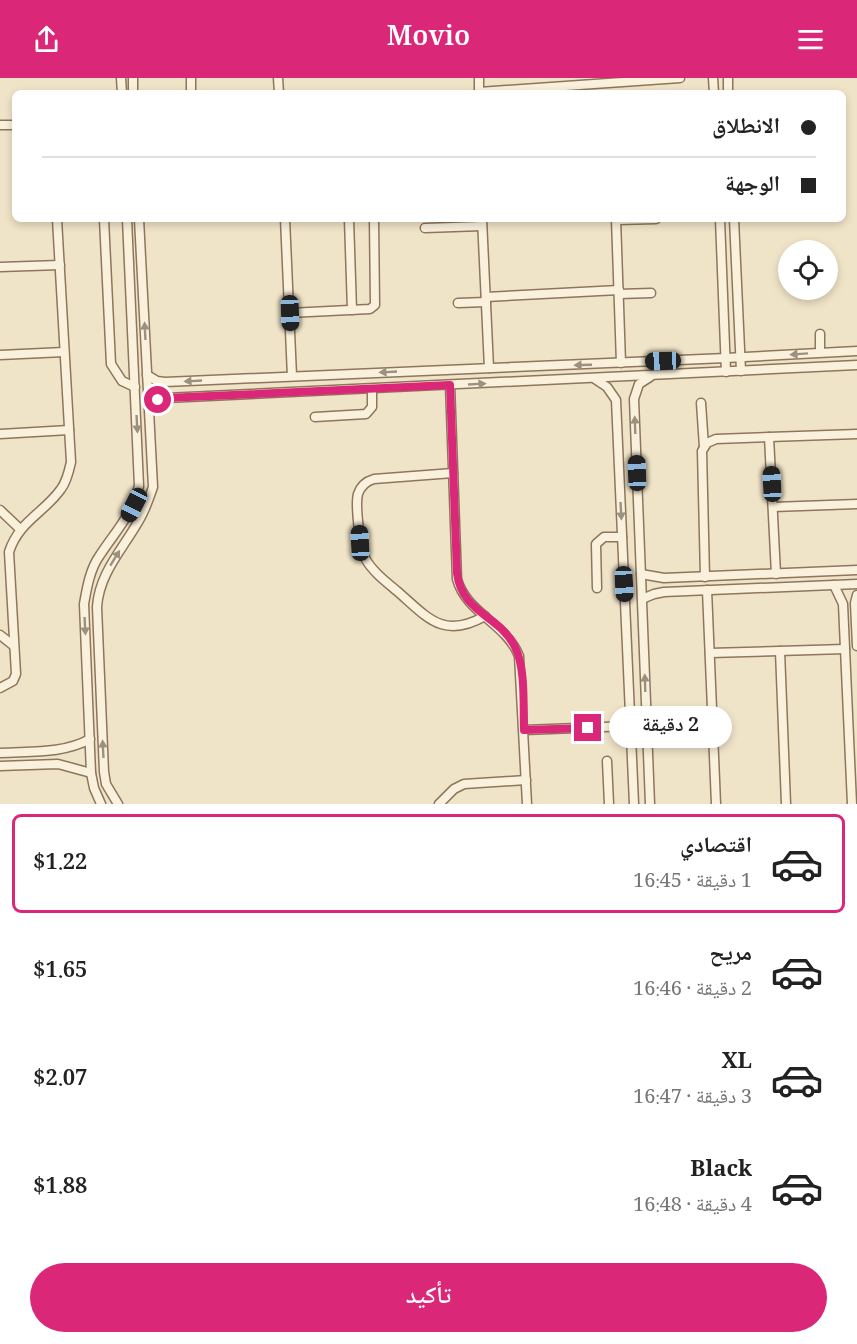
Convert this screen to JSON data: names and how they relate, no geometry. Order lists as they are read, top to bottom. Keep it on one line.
{"page":{"header":"Movio","banner":["الانطلاق","الوجهة"],"bubble":"2 دقيقة","list":[{"name":"اقتصادي","note":"1 دقيقة · 16:45","value":"$1.22"},{"name":"مريح","note":"2 دقيقة · 16:46","value":"$1.65"},{"name":"XL","note":"3 دقيقة · 16:47","value":"$2.07"},{"name":"Black","note":"4 دقيقة · 16:48","value":"$1.88"}],"buttons":"تأكيد"}}
